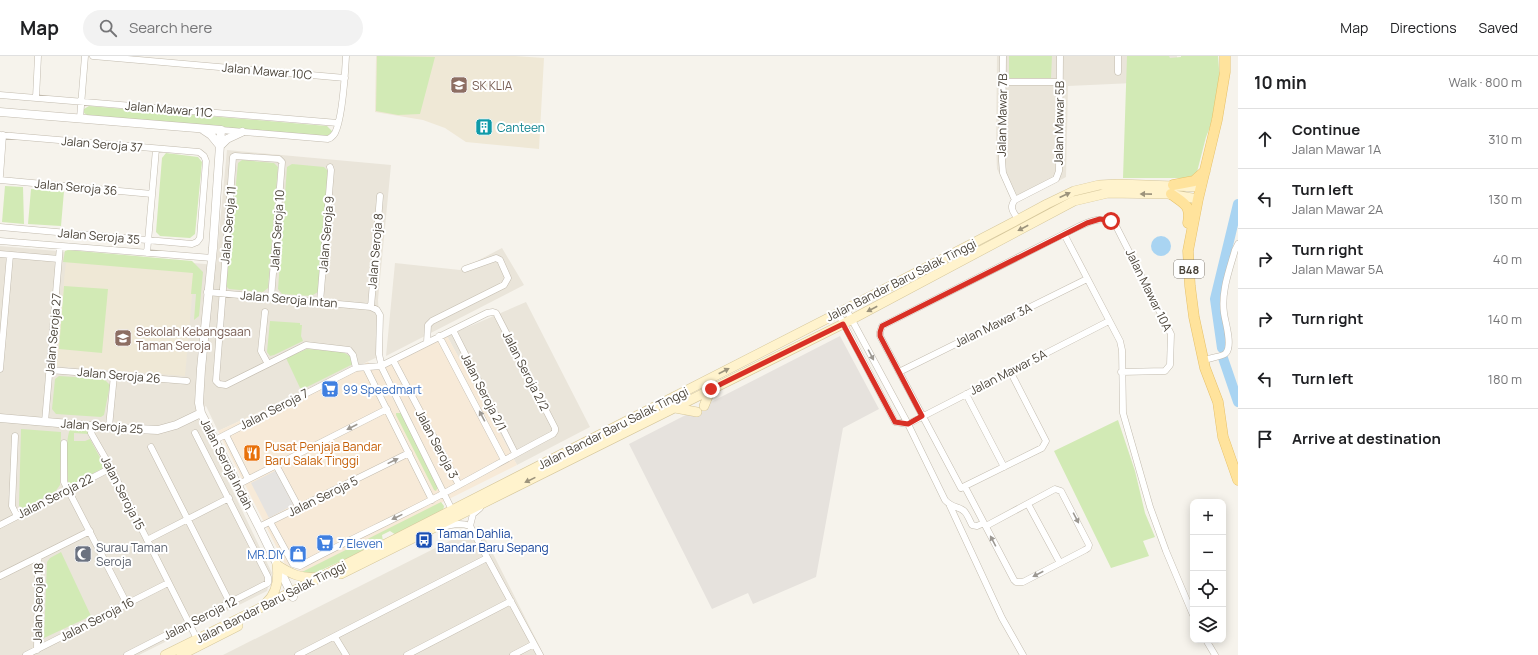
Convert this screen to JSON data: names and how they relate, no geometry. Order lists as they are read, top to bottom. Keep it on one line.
{"streets":{"main road":["B48","Jalan Bandar Baru Salak Tinggi"],"street":["Jalan Mawar 10C","Jalan Mawar 11C","Jalan Mawar 7B","Jalan Mawar 5B","Jalan Seroja 37","Jalan Seroja 36","Jalan Seroja 11","Jalan Seroja 10","Jalan Seroja 9","Jalan Seroja 35","Jalan Seroja 8","Jalan Mawar 10A","Jalan Seroja Intan","Jalan Mawar 3A","Jalan Seroja 27","Jalan Seroja 2/2","Jalan Mawar 5A","Jalan Seroja 26","Jalan Seroja 2/1","Jalan Seroja 7","Jalan Seroja 25","Jalan Seroja 3","Jalan Seroja Indah","Jalan Seroja 15","Jalan Seroja 22","Jalan Seroja 5","Jalan Seroja 18","Jalan Seroja 12","Jalan Seroja 16"]},"crossings":[["Jalan Mawar 7B","Jalan Mawar 5B"],["Jalan Seroja 37","Jalan Seroja 35"],["Jalan Seroja 11","Jalan Seroja 10"],["Jalan Seroja 11","Jalan Seroja Intan"],["Jalan Seroja 10","Jalan Seroja Intan"],["Jalan Seroja 9","Jalan Seroja Intan"],["Jalan Seroja 8","Jalan Seroja Intan"],["B48","Jalan Bandar Baru Salak Tinggi"],["Jalan Bandar Baru Salak Tinggi","Jalan Seroja Indah"],["Jalan Bandar Baru Salak Tinggi","Jalan Seroja 15"],["Jalan Seroja Intan","Jalan Seroja Indah"],["Jalan Seroja 27","Jalan Seroja 26"],["Jalan Seroja 27","Jalan Seroja 25"],["Jalan Seroja 2/2","Jalan Seroja 2/1"],["Jalan Seroja 7","Jalan Seroja Indah"],["Jalan Seroja 25","Jalan Seroja Indah"],["Jalan Seroja 25","Jalan Seroja 15"],["Jalan Seroja Indah","Jalan Seroja 5"],["Jalan Seroja 15","Jalan Seroja 22"],["Jalan Seroja 15","Jalan Seroja 12"],["Jalan Seroja 15","Jalan Seroja 16"],["Jalan Seroja 18","Jalan Seroja 16"]],"places":{"school or university":["SK KLIA","Sekolah Kebangsaan Taman Seroja"],"building":["Canteen"],"supermarket":["99 Speedmart","7 Eleven"],"restaurant":["Pusat Penjaja Bandar Baru Salak Tinggi"],"bus stop":["Taman Dahlia, Bandar Baru Sepang"],"mosque":["Surau Taman Seroja"],"shop":["MR.DIY"]},"page":{"header":"Map","search":"Search here","nav":["Map","Directions","Saved"],"heading":["10 min","Walk · 800 m"],"list":[["Continue","Jalan Mawar 1A","310 m"],["Turn left","Jalan Mawar 2A","130 m"],["Turn right","Jalan Mawar 5A","40 m"],["Turn right","140 m"],["Turn left","180 m"],"Arrive at destination"],"map_buttons":["+","−"]}}
